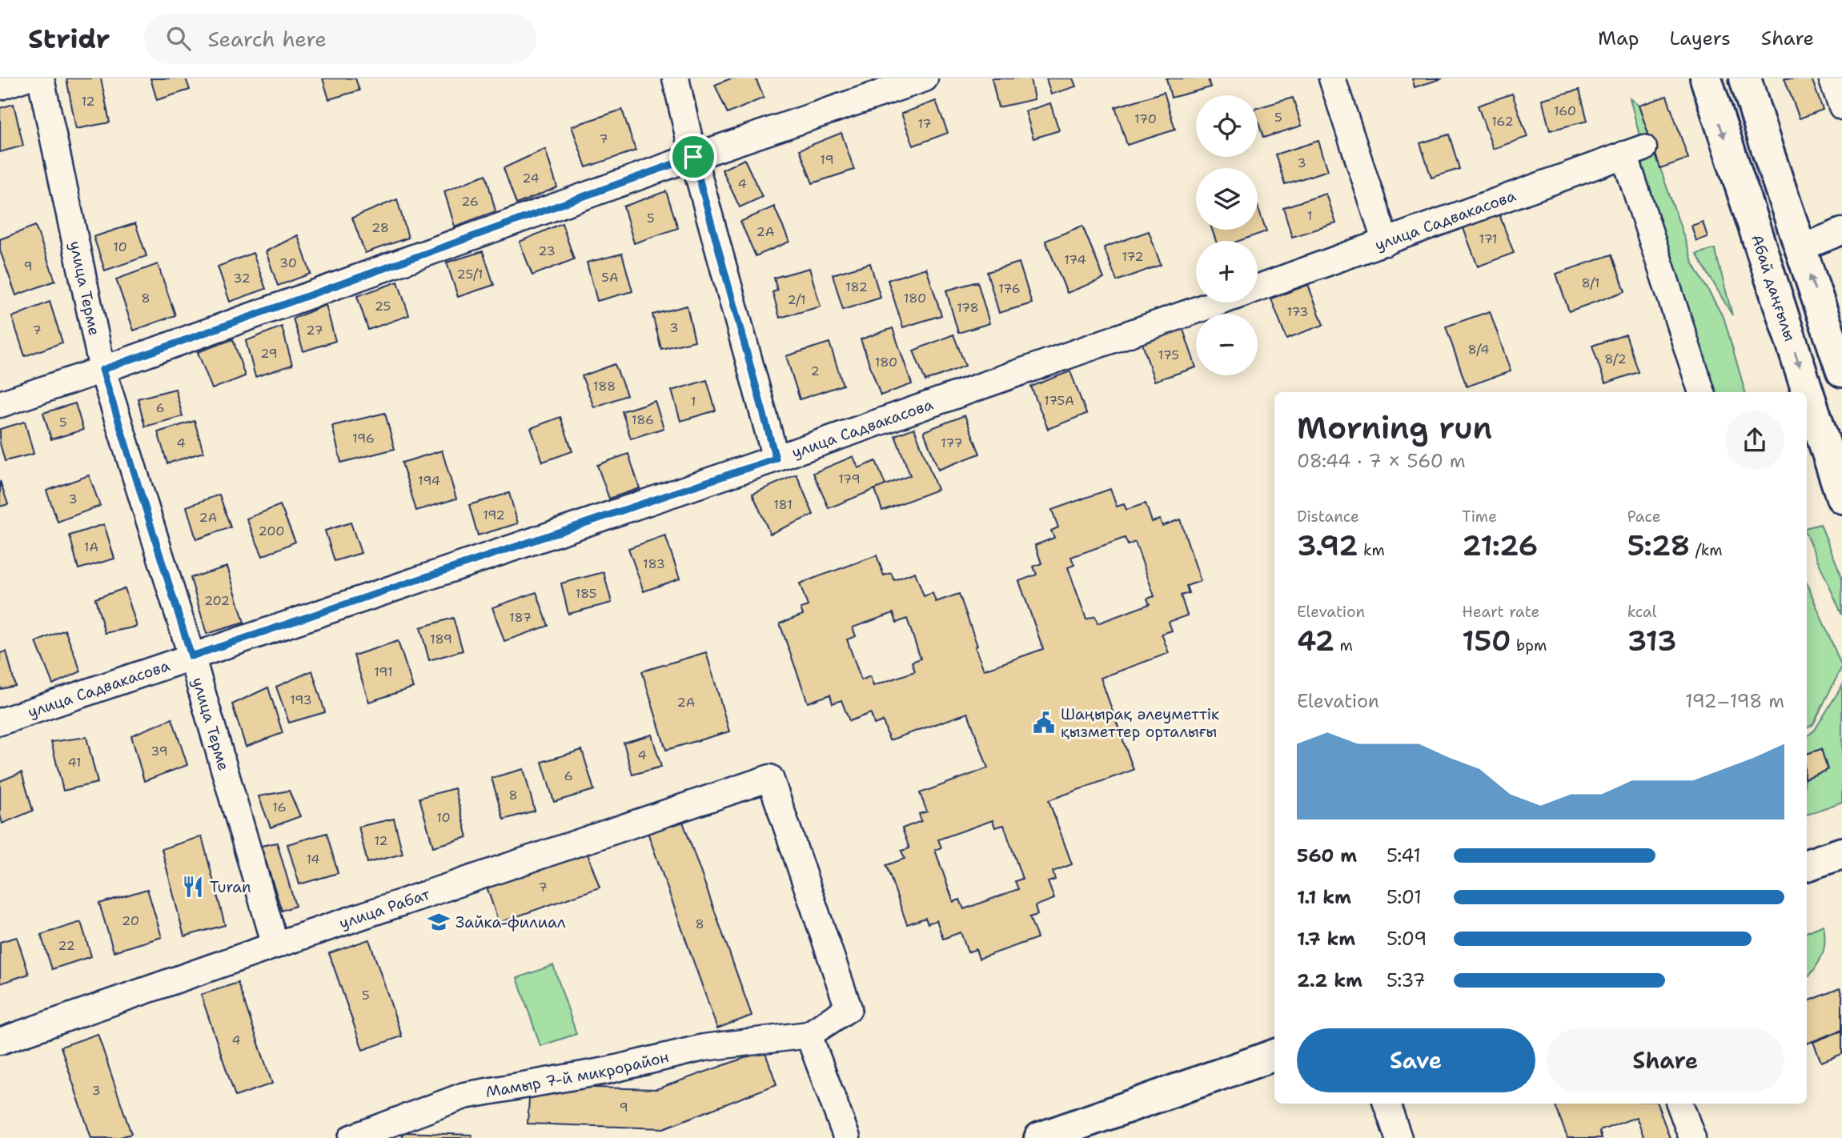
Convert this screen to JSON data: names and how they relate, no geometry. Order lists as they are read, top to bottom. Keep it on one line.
{"streets":{"main road":["Абай даңғылы"],"street":["улица Садвакасова","улица Терме","улица Рабат","Мамыр 7-й микрорайон"]},"crossings":[["улица Садвакасова","улица Терме"],["улица Терме","улица Рабат"],["улица Рабат","Мамыр 7-й микрорайон"]],"places":{"public building":["Шаңырақ әлеуметтік қызметтер орталығы"],"restaurant":["Turan"],"school or university":["Зайка-филиал"]},"house_numbers":["12","160","5","170","162","17","7","19","3","24","4","26","1","5","28","2А","171","10","23","172","174","30","9","25/1","5А","32","8/1","182","176","8","180","2/1","25","178","173","3","7","27","8/4","29","175","8/2","180","2","188","175А","1","6","186","5","196","4","177","179","194","3","181","192","2А","200","1А","183","185","202","187","189","191","193","2А","39","4","41","6","8","16","10","12","14","7","20","8","22","5","4","3","9"],"page":{"header":"Stridr","search":"Search here","nav":["Map","Layers","Share"],"map_buttons":["+","−"],"heading":["Morning run","08:44 · 7 × 560 m"],"stats":[["Distance","3.92 km"],["Time","21:26"],["Pace","5:28 /km"],["Elevation","42 m"],["Heart rate","150 bpm"],["kcal","313"]],"chart":["Elevation","192–198 m"],"list":[{"name":"560 m","note":"5:41"},{"name":"1.1 km","note":"5:01"},{"name":"1.7 km","note":"5:09"},{"name":"2.2 km","note":"5:37"}],"buttons":["Save","Share"]}}
